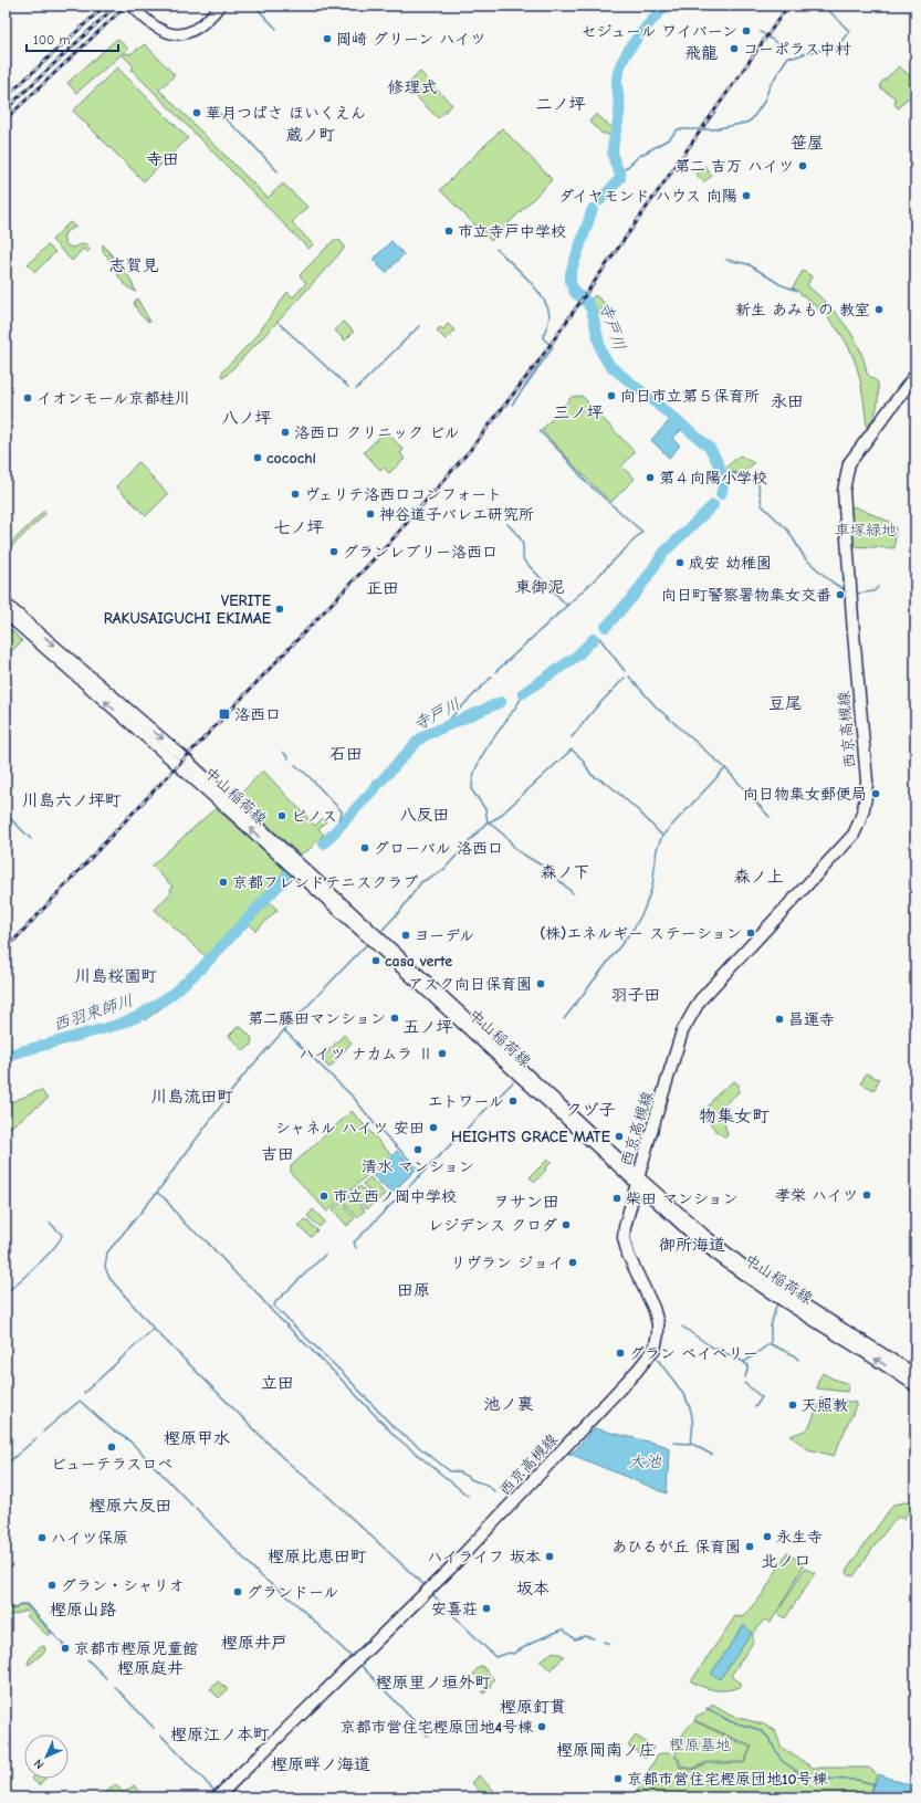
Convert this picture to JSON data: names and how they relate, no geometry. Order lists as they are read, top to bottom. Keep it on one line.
{"streets":{"main road":["西京高槻線","中山稲荷線"]},"crossings":[["西京高槻線","中山稲荷線"]],"districts":["飛龍","修理式","二ノ坪","蔵ノ町","笹屋","寺田","志賀見","永田","三ノ坪","八ノ坪","七ノ坪","東御泥","正田","豆尾","石田","川島六ノ坪町","八反田","森ノ下","森ノ上","川島桜園町","羽子田","五ノ坪","川島流田町","クヅ子","物集女町","吉田","ヲサン田","御所海道","田原","立田","池ノ裏","樫原甲水","樫原六反田","樫原比恵田町","北ノ口","坂本","樫原山路","樫原井戸","樫原庭井","樫原里ノ垣外町","樫原釘貫","樫原江ノ本町","樫原岡南ノ庄","樫原畔ノ海道"],"water":["寺戸川","西羽束師川","大池"],"parks":["車塚緑地","樫原墓地"],"places":{"other":["セジュール ワイバーン","岡崎 グリーン ハイツ","コーポラス中村","華月つばさ ほいくえん","第二 吉万 ハイツ","ダイヤモンド ハウス 向陽","市立寺戸中学校","新生 あみもの 教室","向日市立第５保育所","イオンモール京都桂川","洛西口 クリニック ビル","cocochi","第４向陽小学校","ヴェリテ洛西口コンフォート","神谷道子バレエ研究所","グランレプリー洛西口","成安 幼稚園","向日町警察署物集女交番","VERITE RAKUSAIGUCHI EKIMAE","向日物集女郵便局","ピノス","グローバル 洛西口","京都フレンドテニスクラブ","(株)エネルギー ステーション","ヨーデル","casa verte","アスク向日保育園","第二藤田マンション","昌運寺","ハイツ ナカムラ Ⅱ","エトワール","シャネル ハイツ 安田","HEIGHTS GRACE MATE","清水 マンション","孝栄 ハイツ","市立西ノ岡中学校","柴田 マンション","レジデンス クロダ","リヴラン ジョイ","グラン ベイベリー","天照教","ビューテラスロペ","永生寺","ハイツ保原","あひるが丘 保育園","ハイライフ 坂本","グラン・シャリオ","グランドール","安喜荘","京都市樫原児童館","京都市営住宅樫原団地4号棟","京都市営住宅樫原団地10号棟"],"transit":["洛西口"]},"scale_bar":"100 m","north":"bottom left"}
